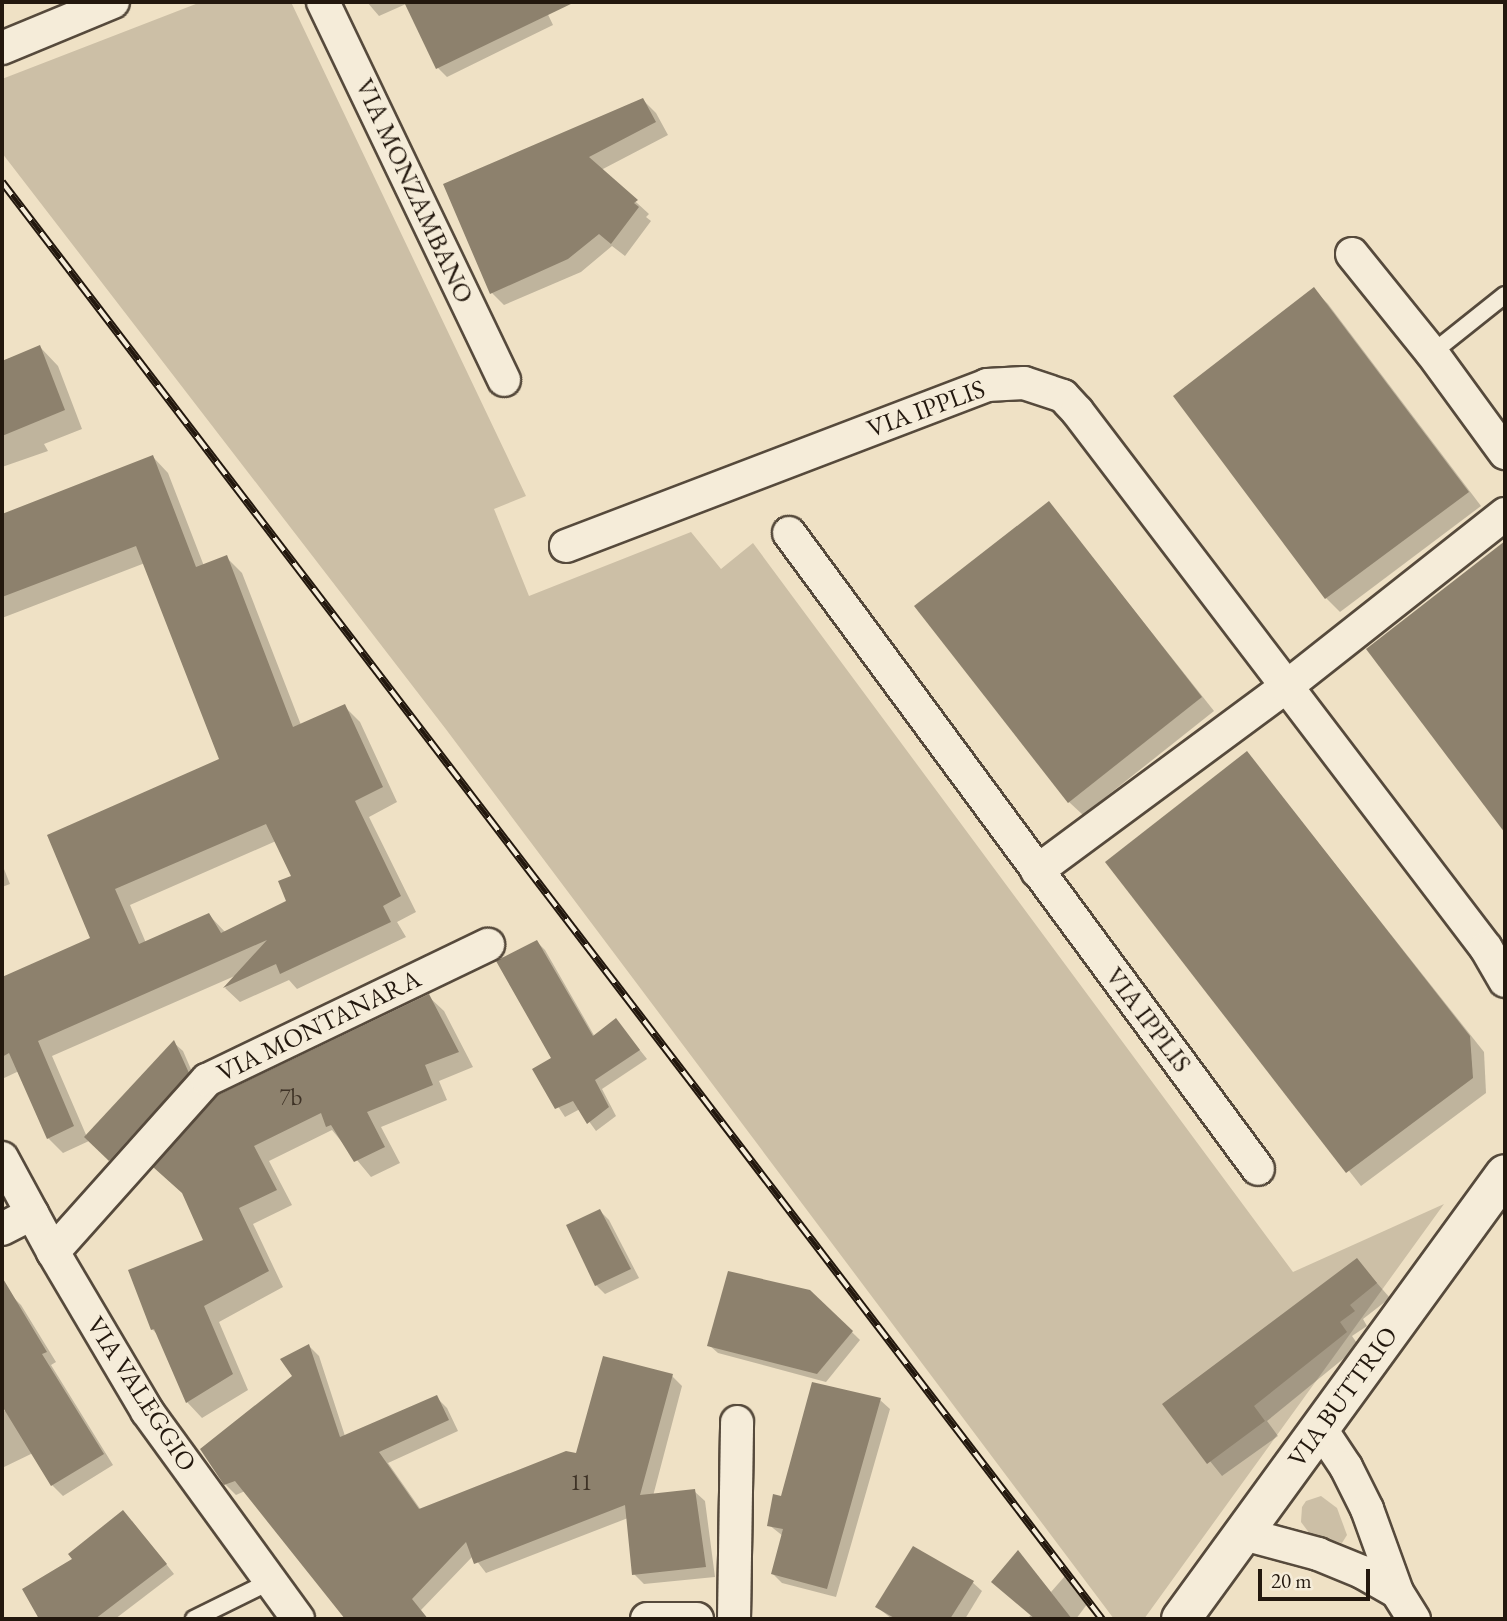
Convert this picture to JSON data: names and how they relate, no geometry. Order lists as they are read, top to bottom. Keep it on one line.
{"streets":{"street":["VIA MONZAMBANO","VIA IPPLIS","VIA MONTANARA","VIA VALEGGIO","VIA BUTTRIO"]},"crossings":[["VIA MONTANARA","VIA VALEGGIO"]],"house_numbers":["7b","11"],"scale_bar":"20 m"}
